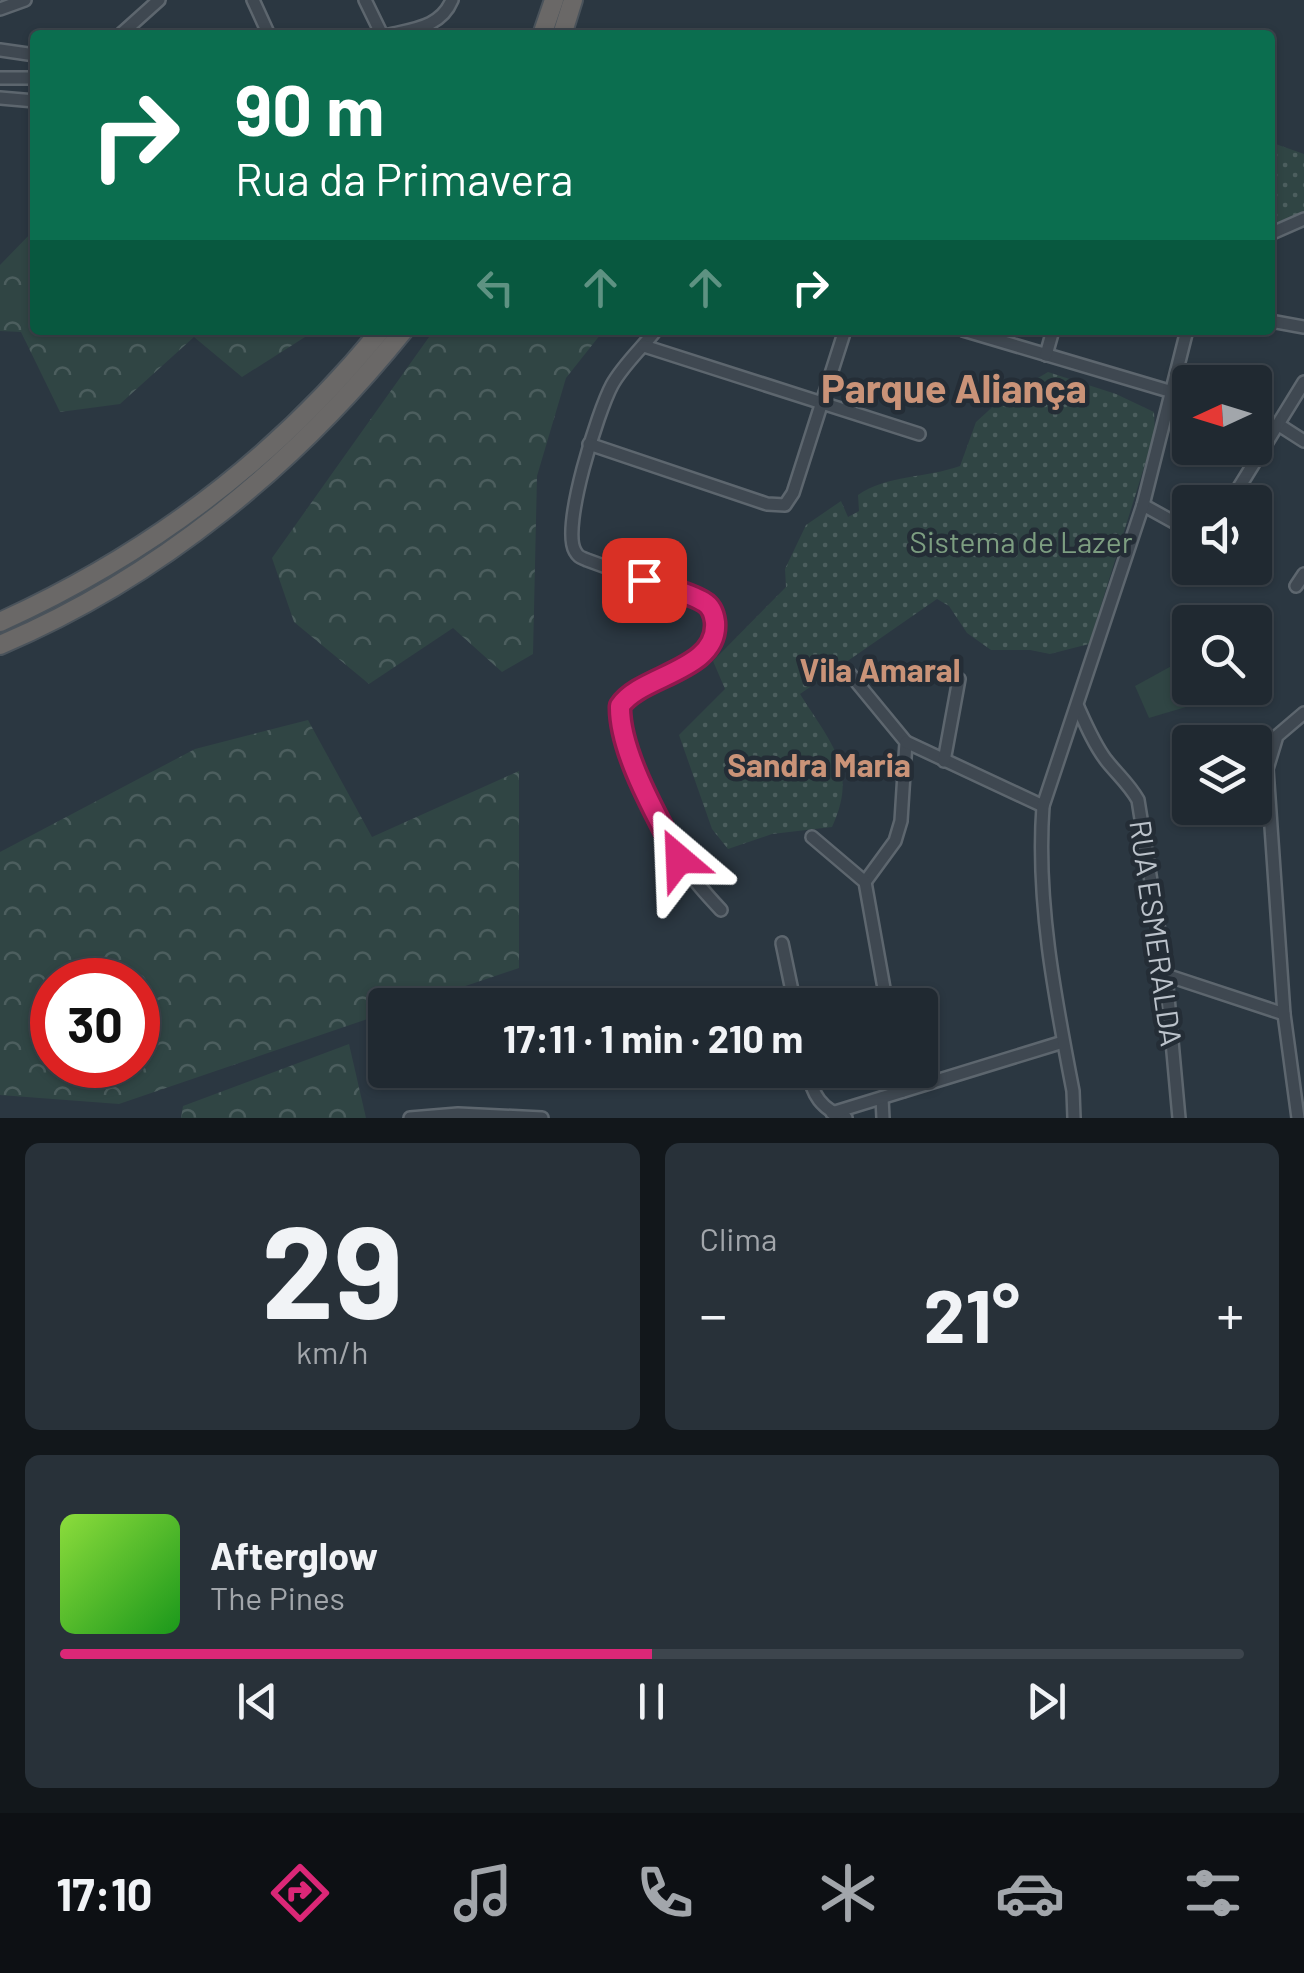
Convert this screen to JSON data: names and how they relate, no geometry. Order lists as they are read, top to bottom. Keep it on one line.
{"streets":{"street":["RUA ESMERALDA"]},"districts":["Parque Aliança","Vila Amaral","Sandra Maria"],"parks":["Sistema de Lazer"],"north":"left","page":{"turn":["90 m","Rua da Primavera"],"limit":"30","trip":"17:11 · 1 min · 210 m","tile":[["29","km/h"],"Clima"],"heat":["−","21°","+"],"song":["Afterglow","The Pines"],"tabs":"17:10"}}
